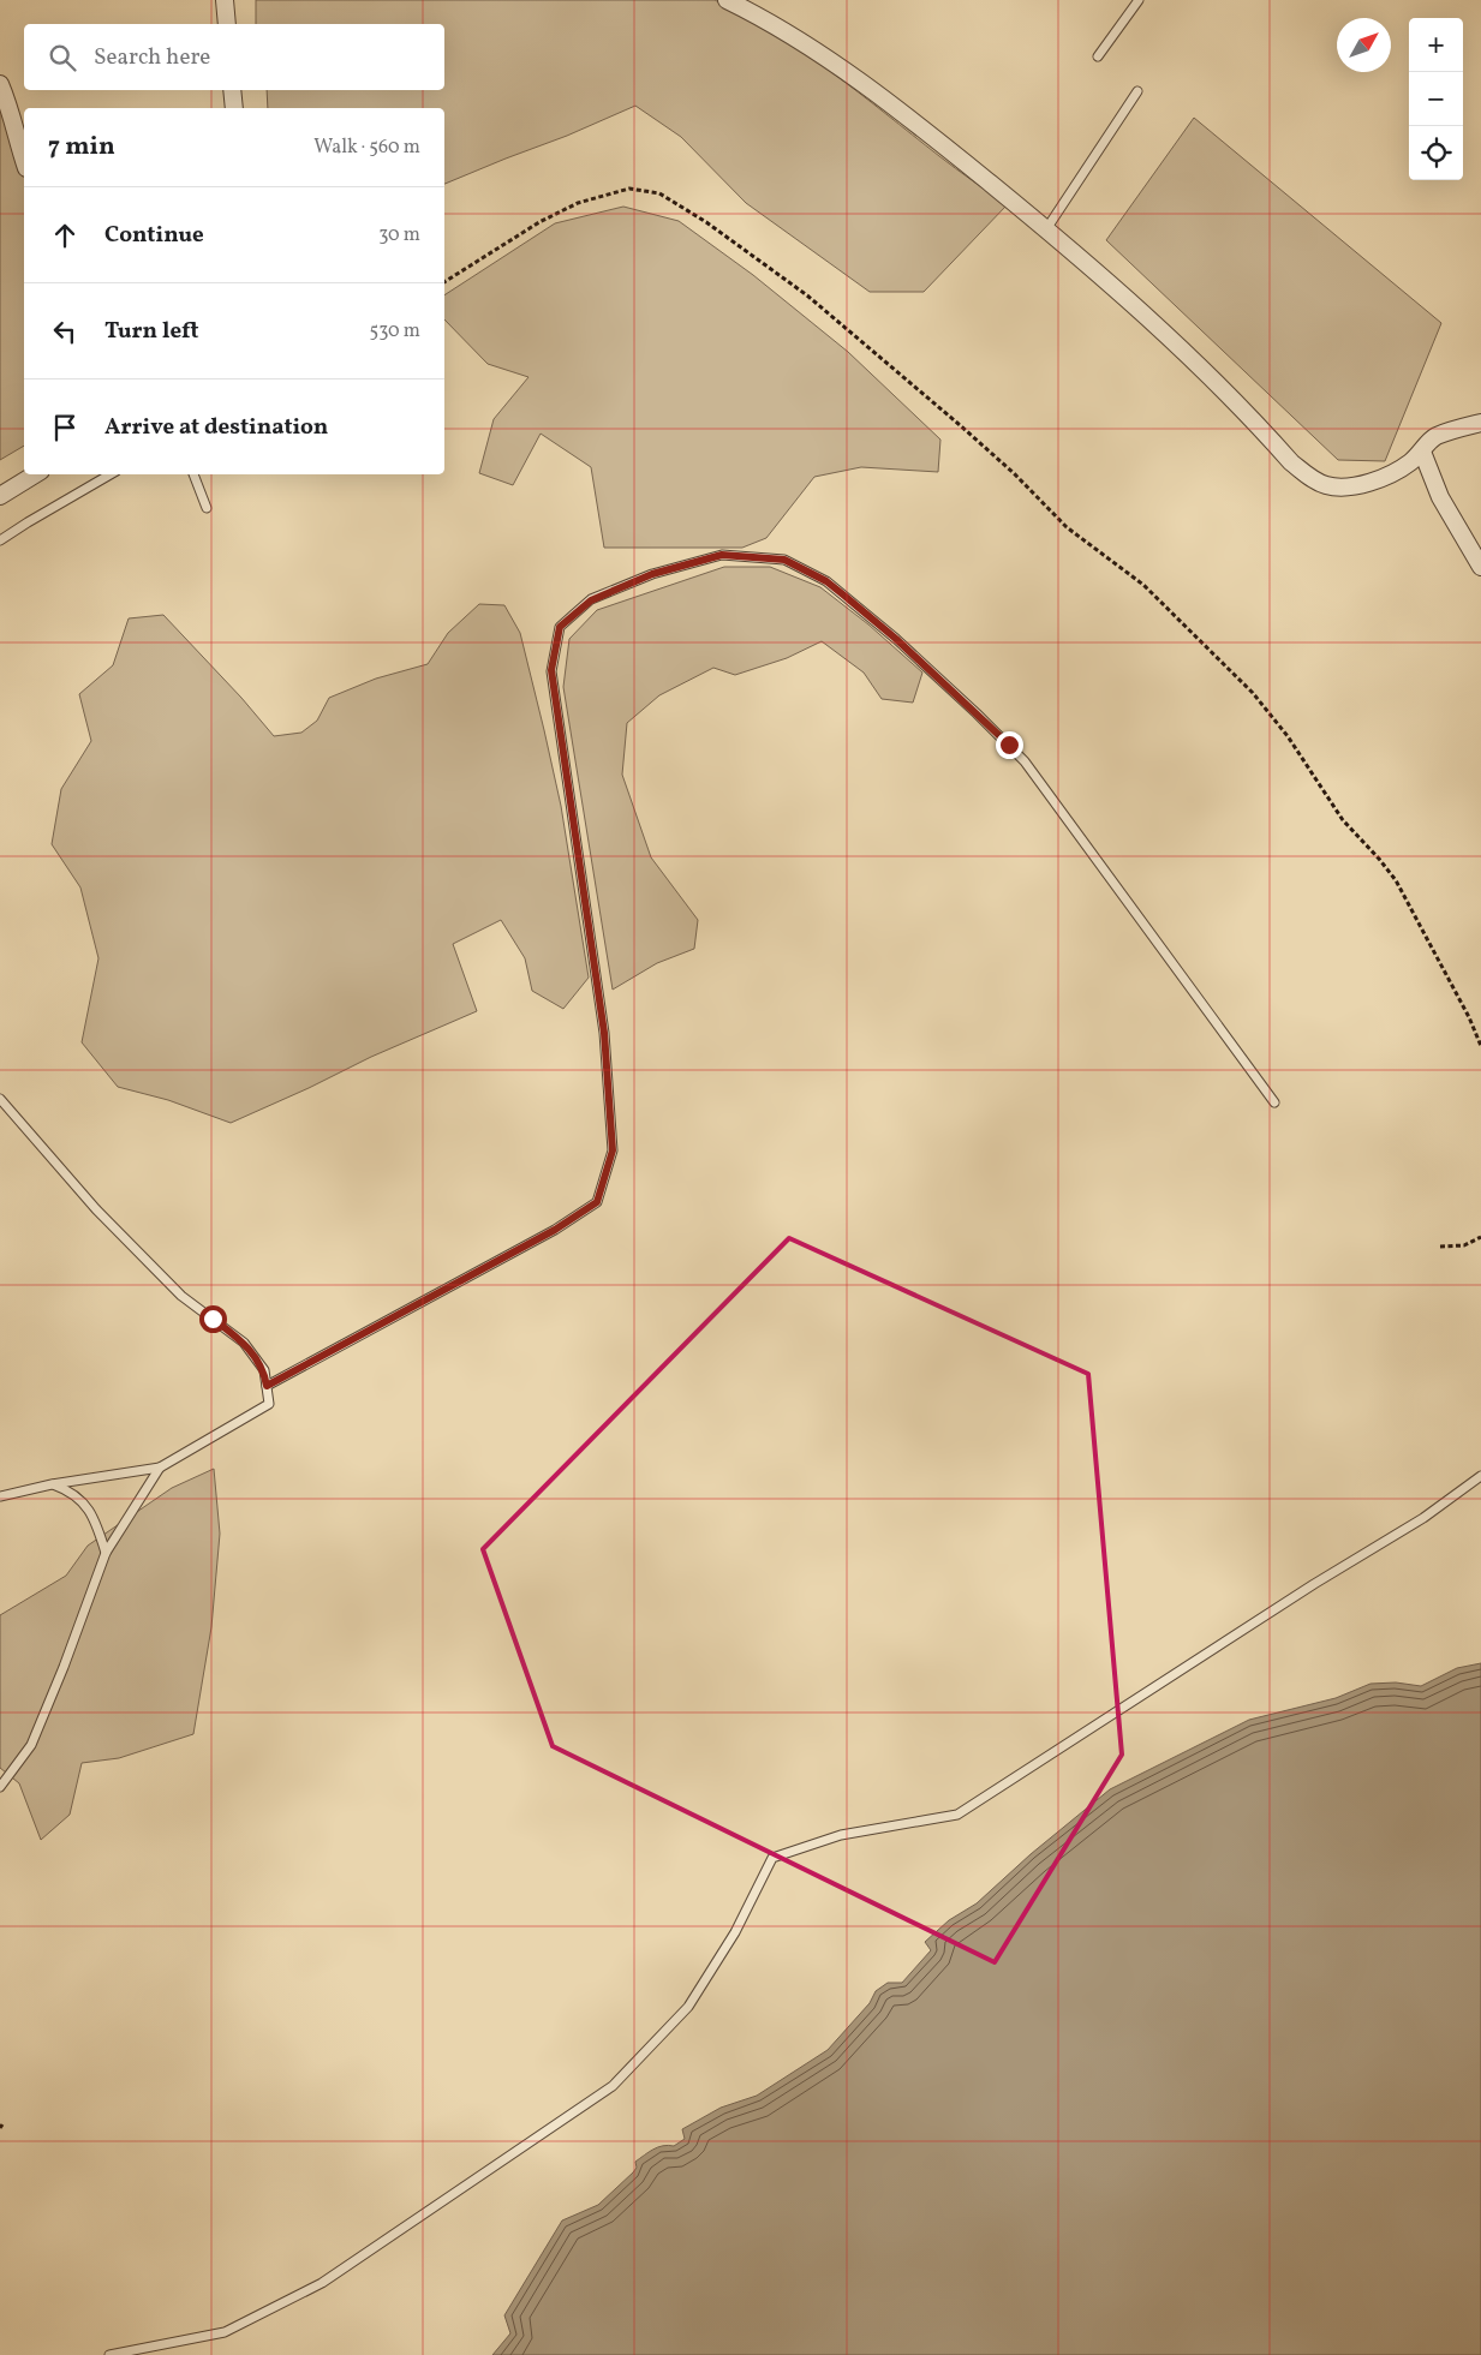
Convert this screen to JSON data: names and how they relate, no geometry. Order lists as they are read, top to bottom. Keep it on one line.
{"north":"top right","page":{"map_buttons":["+","−"],"search":"Search here","heading":["7 min","Walk · 560 m"],"list":[["Continue","30 m"],["Turn left","530 m"],"Arrive at destination"]}}
